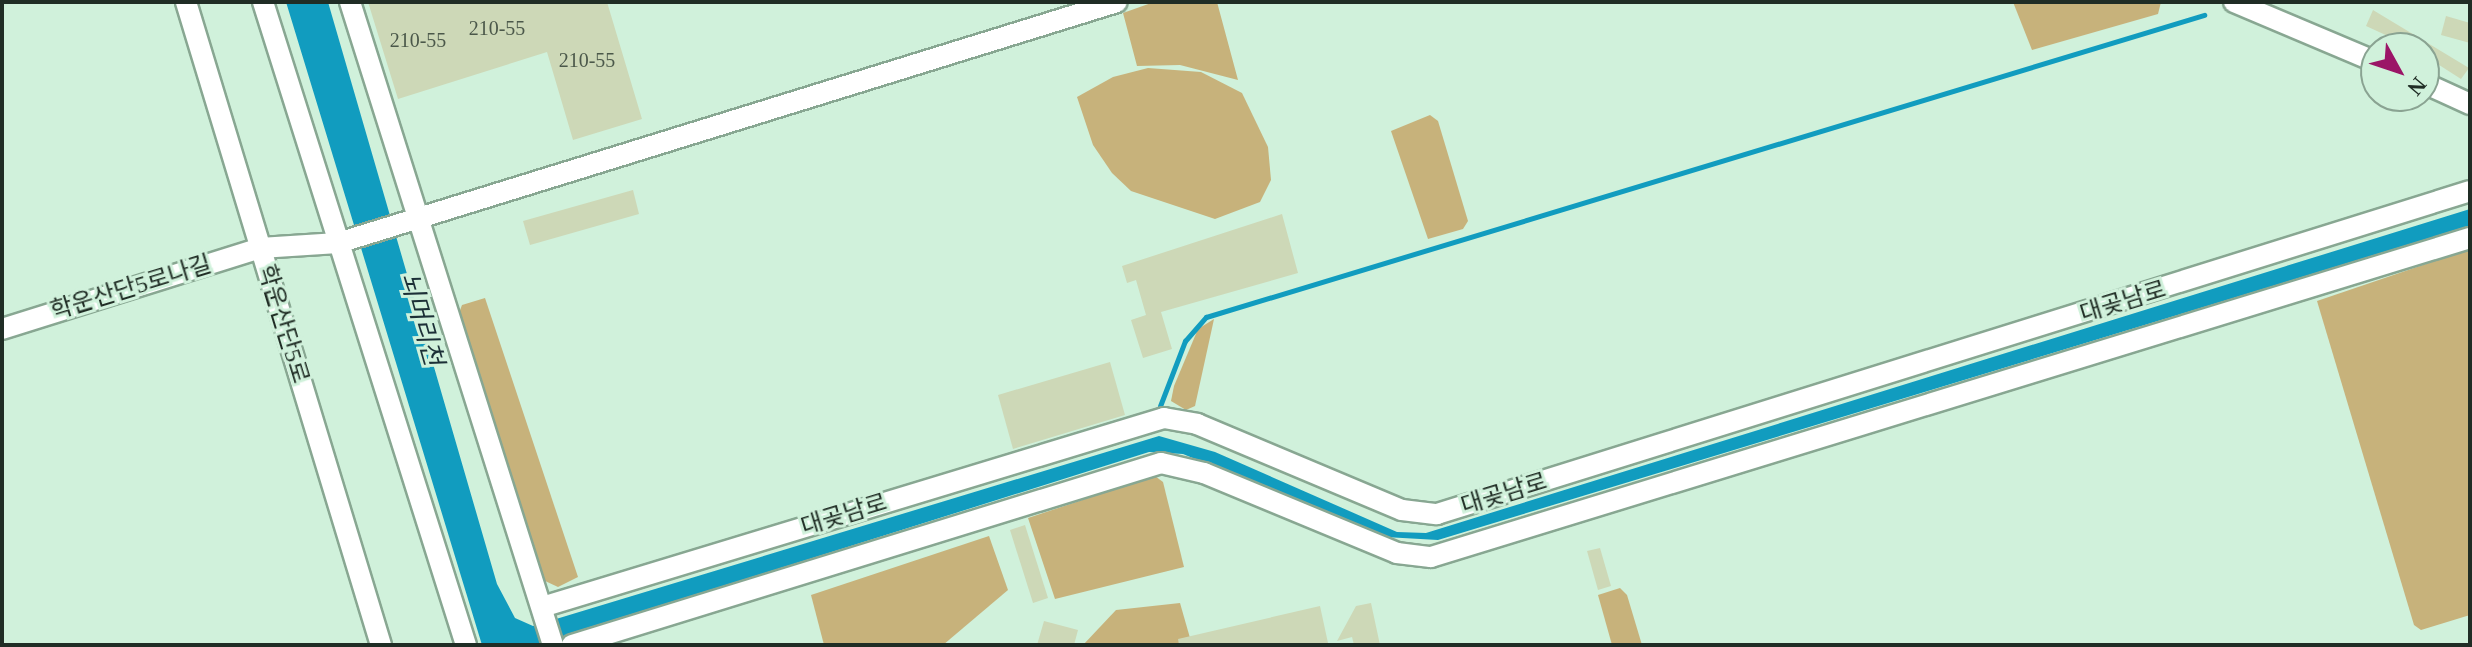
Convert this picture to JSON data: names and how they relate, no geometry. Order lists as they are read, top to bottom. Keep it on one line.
{"streets":{"street":["학운산단5로나길","대곶남로","학운산단5로"]},"crossings":[["학운산단5로나길","학운산단5로"]],"water":["뇌머리천"],"house_numbers":["210-55","210-55","210-55"],"north":"bottom right"}
